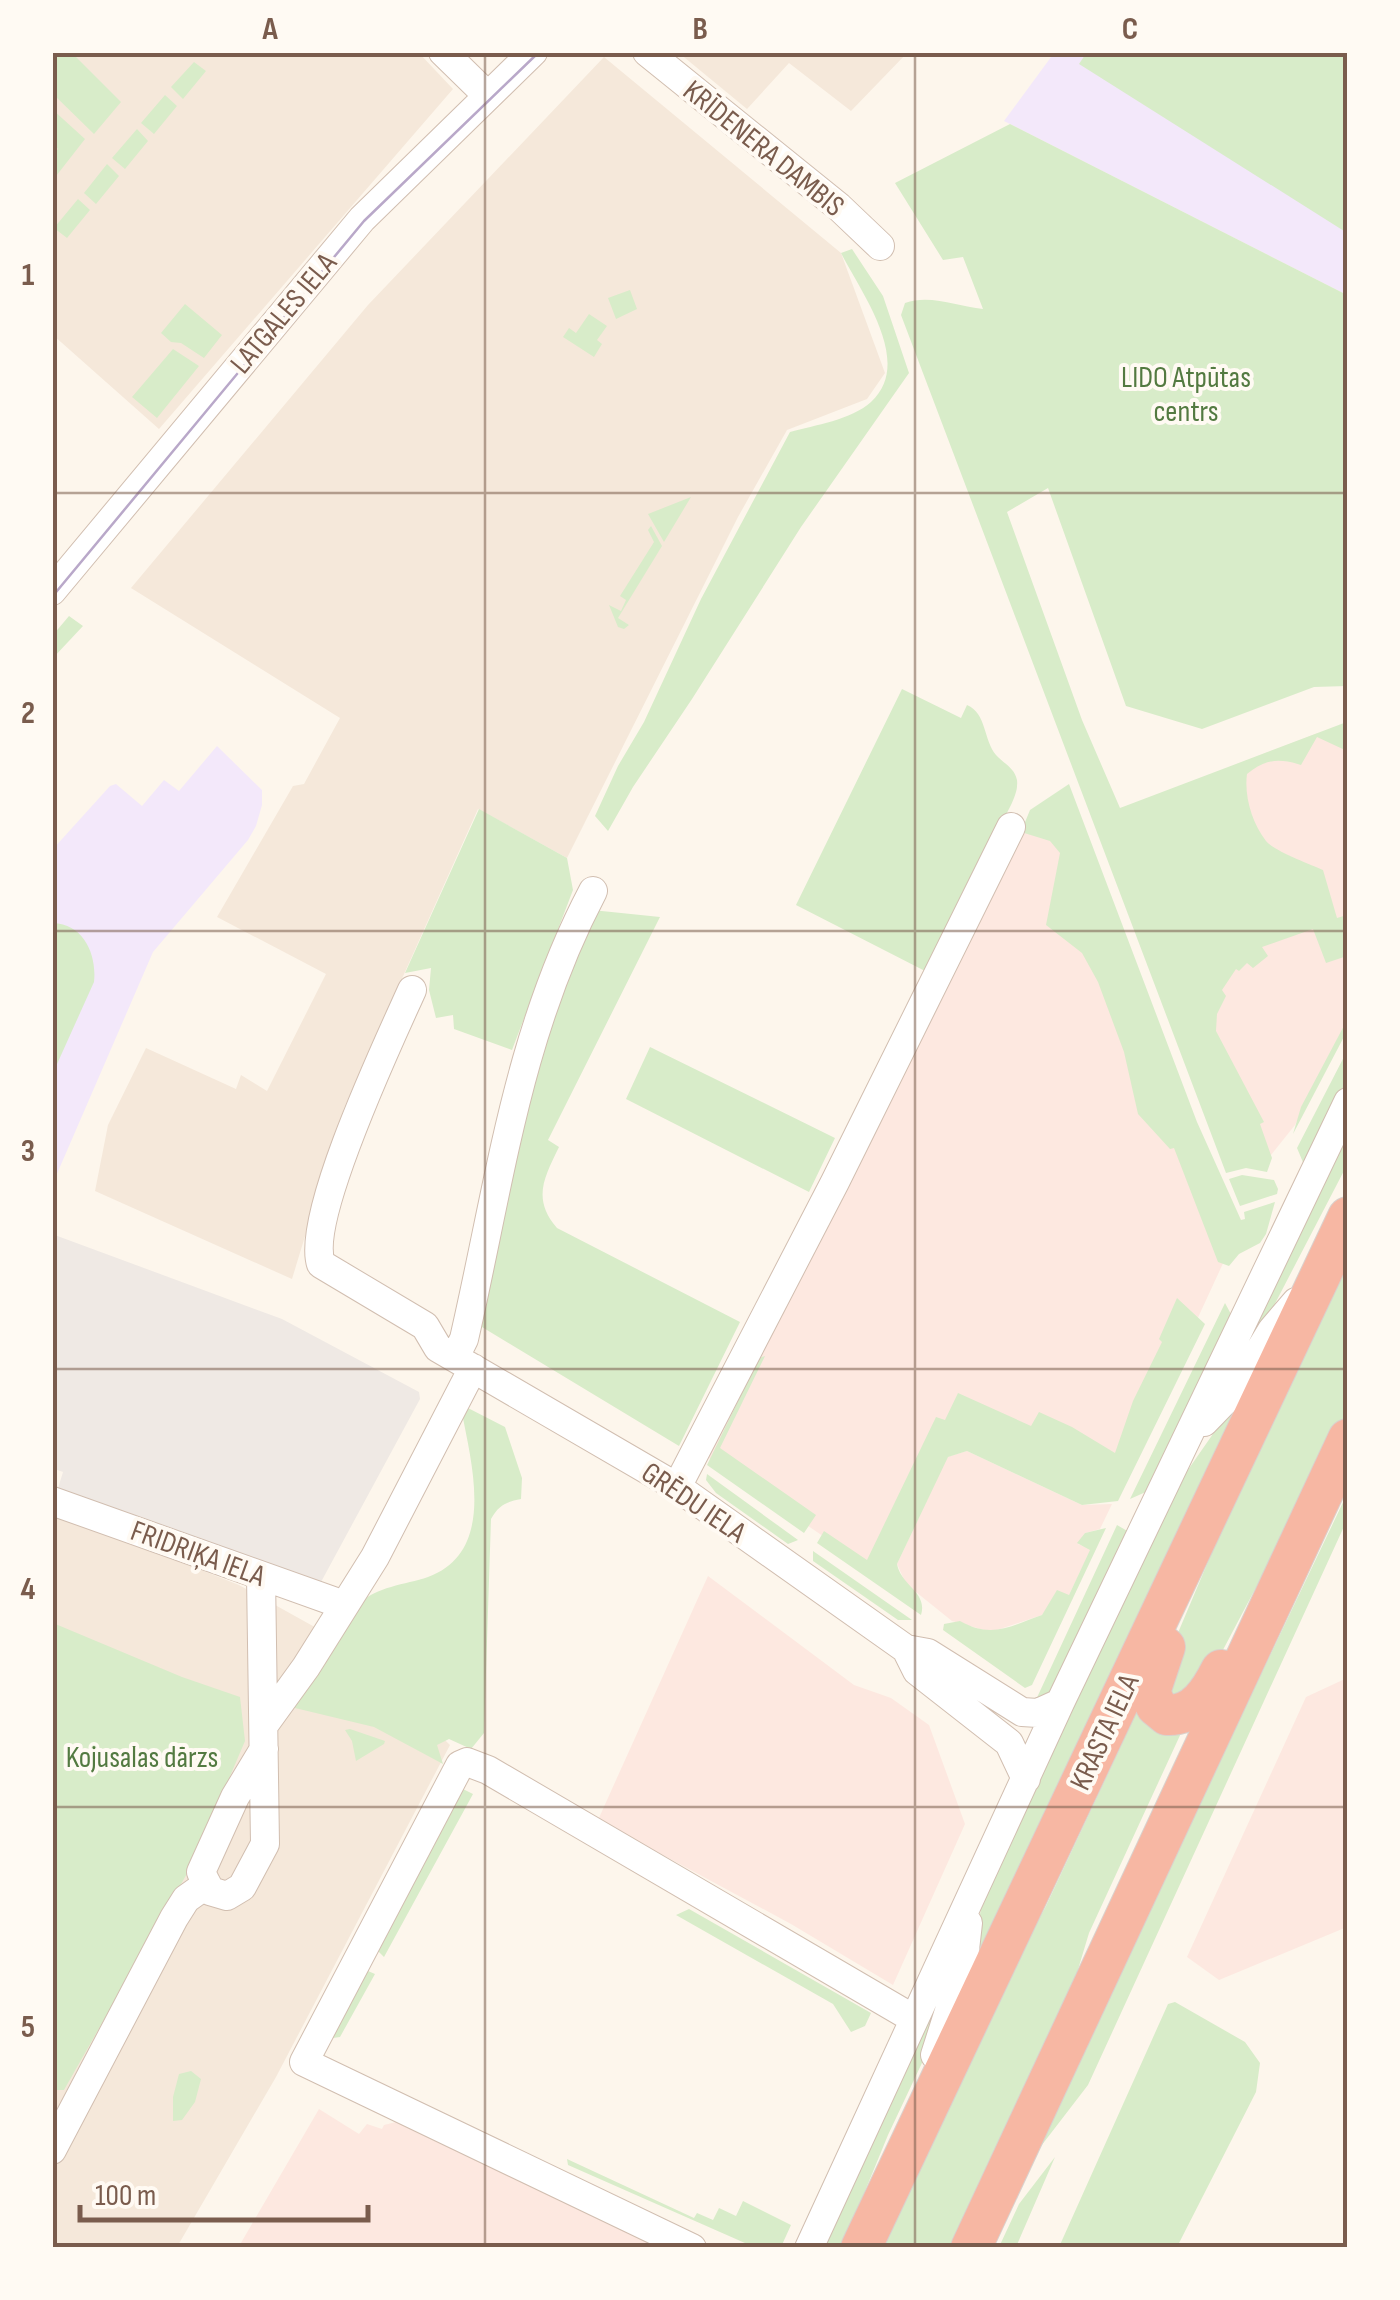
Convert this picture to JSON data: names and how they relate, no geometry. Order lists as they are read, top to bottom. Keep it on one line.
{"streets":{"highway":["KRASTA IELA"],"street":["KRĪDENERA DAMBIS","LATGALES IELA","GRĒDU IELA","FRIDRIĶA IELA"]},"parks":["LIDO Atpūtas centrs","Kojusalas dārzs"],"scale_bar":"100 m","grid":{"columns":["A","B","C"],"rows":["1","2","3","4","5"]}}
